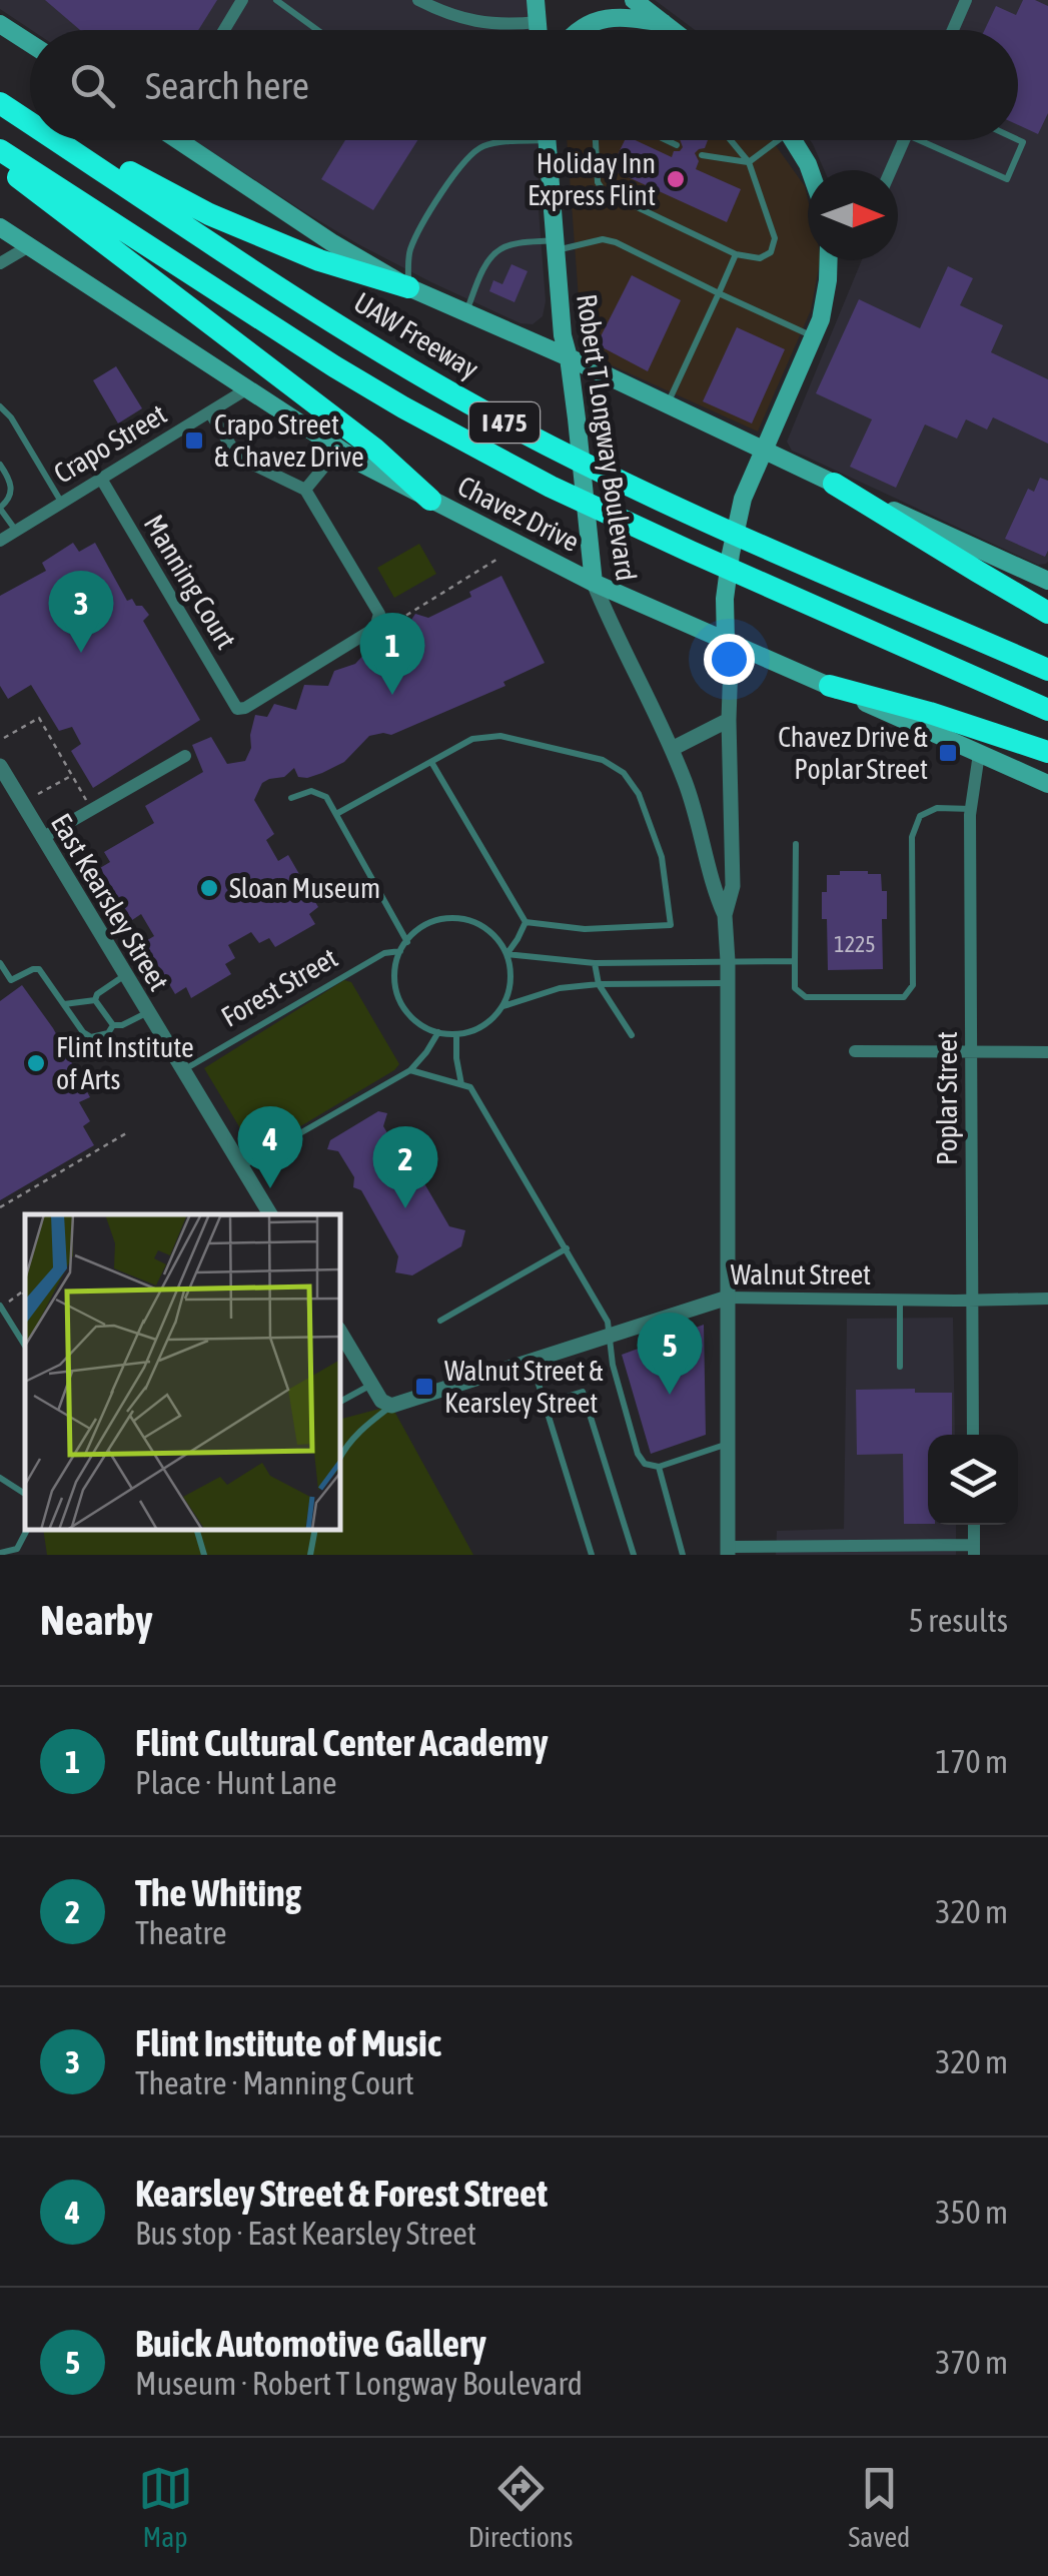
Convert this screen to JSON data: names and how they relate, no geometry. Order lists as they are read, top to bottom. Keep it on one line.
{"streets":{"highway":["UAW Freeway","I 475"],"main road":["Robert T Longway Boulevard","Chavez Drive"],"street":["Crapo Street","Manning Court","East Kearsley Street","Poplar Street","Walnut Street"],"lane":["Forest Street"]},"crossings":[["Robert T Longway Boulevard","Chavez Drive"],["Robert T Longway Boulevard","Walnut Street"],["Crapo Street","Chavez Drive"],["Crapo Street","Manning Court"],["Chavez Drive","Poplar Street"],["East Kearsley Street","Forest Street"],["Poplar Street","Walnut Street"]],"places":{"other":["Holiday Inn Express Flint","Sloan Museum","Flint Institute of Arts"],"transit":["Crapo Street & Chavez Drive","Chavez Drive & Poplar Street","Walnut Street & Kearsley Street"]},"house_numbers":["1225"],"north":"right","page":{"search":"Search here","pins":["3","1","4","2","5"],"heading":["Nearby","5 results"],"list":[{"mark":"1","name":"Flint Cultural Center Academy","note":"Place · Hunt Lane","value":"170 m"},{"mark":"2","name":"The Whiting","note":"Theatre","value":"320 m"},{"mark":"3","name":"Flint Institute of Music","note":"Theatre · Manning Court","value":"320 m"},{"mark":"4","name":"Kearsley Street & Forest Street","note":"Bus stop · East Kearsley Street","value":"350 m"},{"mark":"5","name":"Buick Automotive Gallery","note":"Museum · Robert T Longway Boulevard","value":"370 m"}],"nav":["Map","Directions","Saved"]}}
